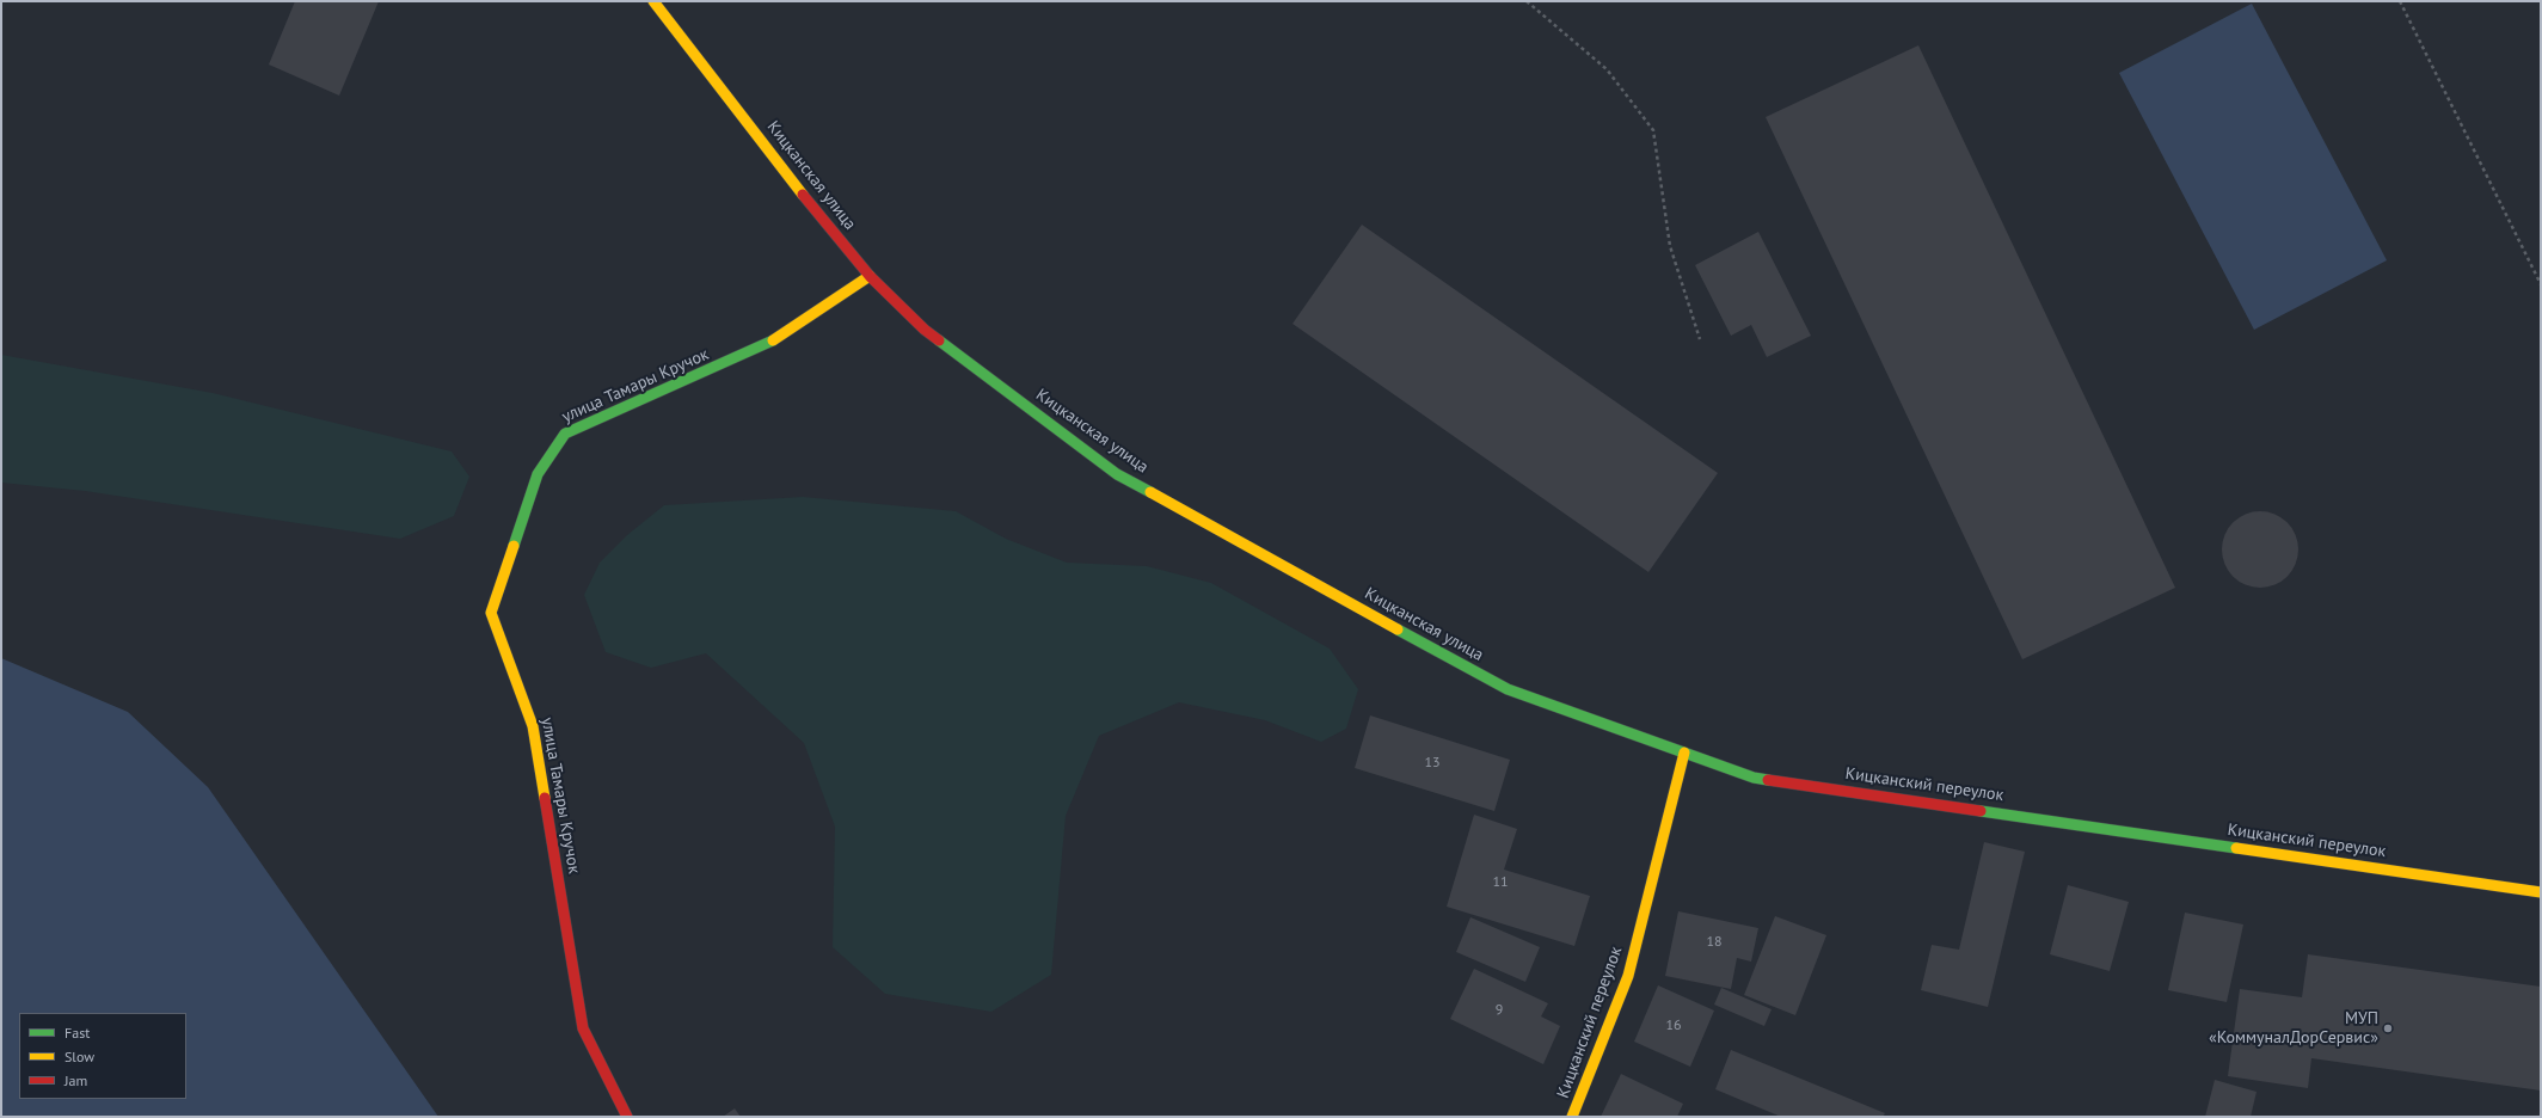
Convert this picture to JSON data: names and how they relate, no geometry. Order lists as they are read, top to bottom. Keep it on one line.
{"streets":{"main road":["Кицканская улица","улица Тамары Кручок","Кицканский переулок"]},"crossings":[["Кицканская улица","улица Тамары Кручок"],["Кицканская улица","Кицканский переулок"]],"places":["МУП «КоммуналДорСервис»"],"house_numbers":["13","11","18","9","16"],"legend":["Fast","Slow","Jam"]}
